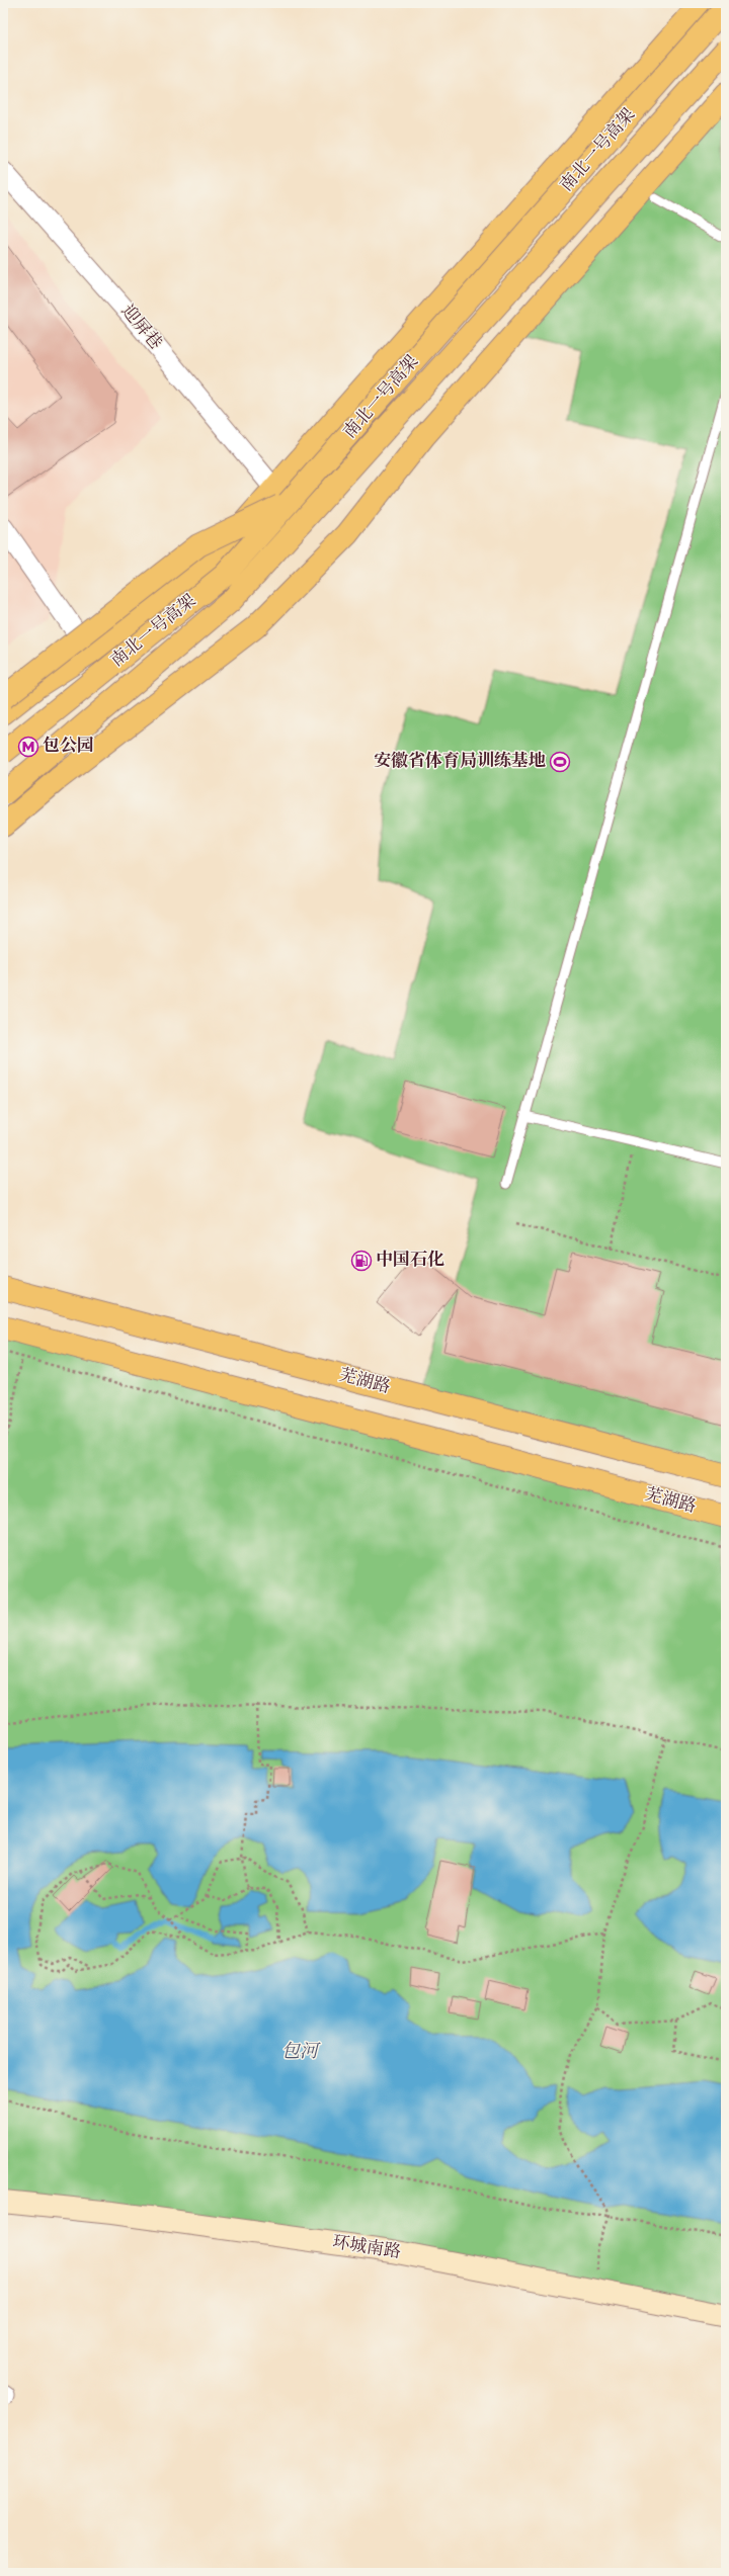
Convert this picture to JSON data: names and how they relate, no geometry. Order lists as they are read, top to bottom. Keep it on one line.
{"streets":{"main road":["南北一号高架","芜湖路"],"street":["迎屏巷","环城南路"]},"crossings":[["南北一号高架","迎屏巷"]],"water":["包河"],"places":{"metro station":["包公园"],"sports":["安徽省体育局训练基地"],"fuel station":["中国石化"]}}
